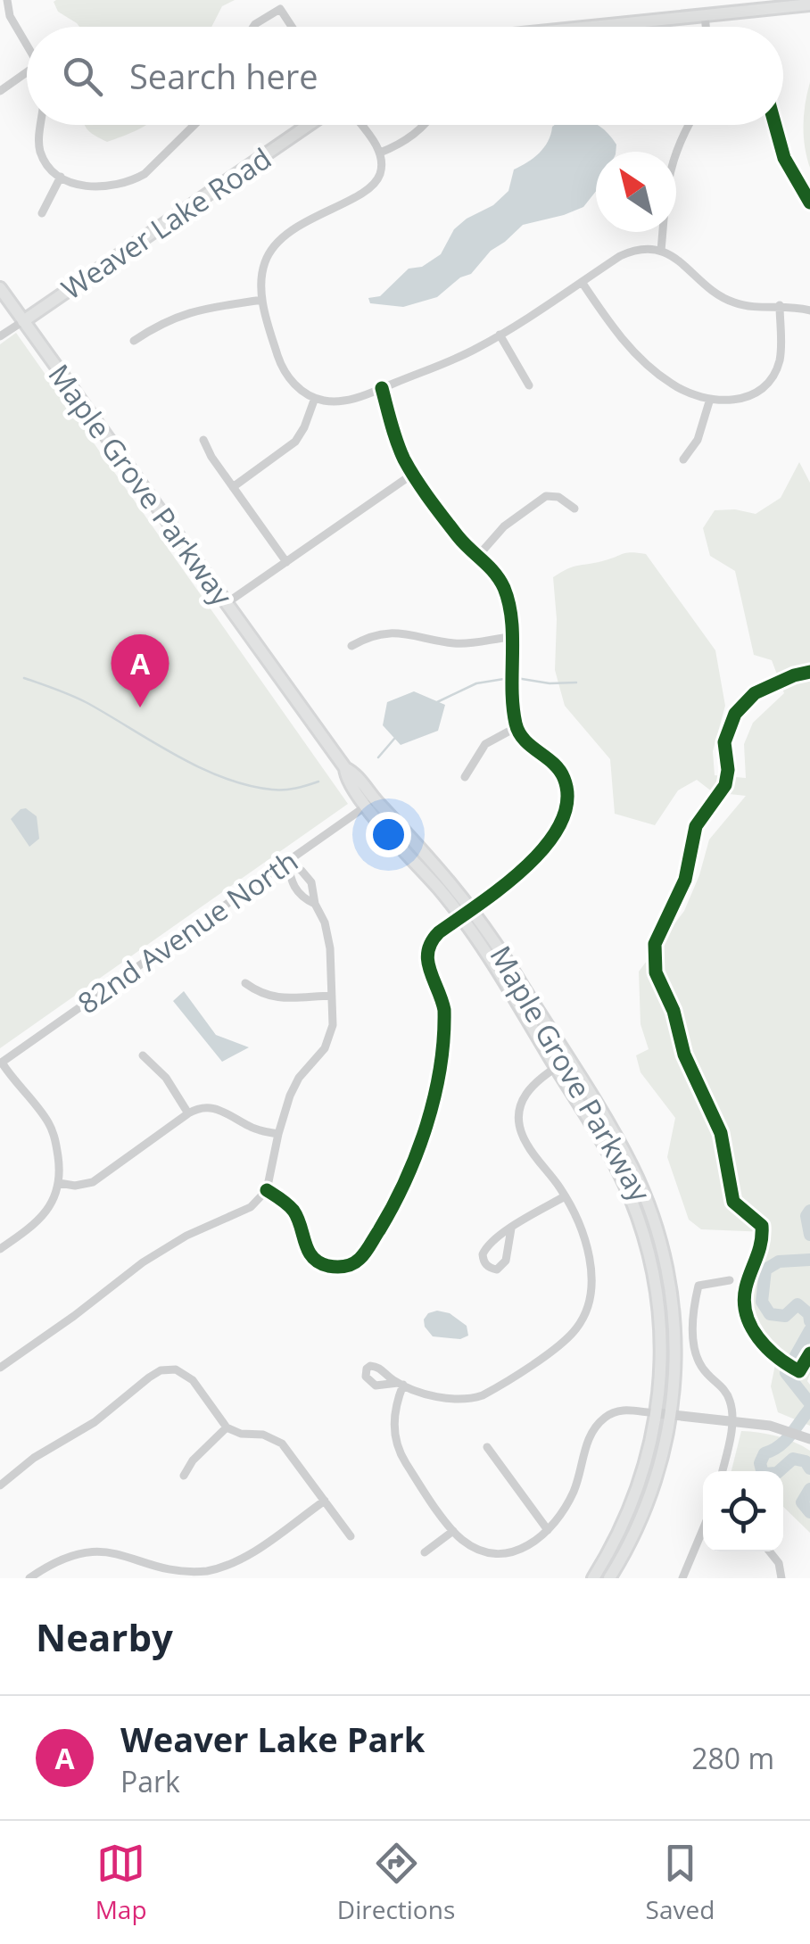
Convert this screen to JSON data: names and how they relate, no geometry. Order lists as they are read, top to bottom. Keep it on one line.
{"streets":{"main road":["Weaver Lake Road","Maple Grove Parkway"],"street":["82nd Avenue North"]},"crossings":[["Weaver Lake Road","Maple Grove Parkway"],["Maple Grove Parkway","82nd Avenue North"]],"north":"top left","page":{"search":"Search here","pins":"A","heading":"Nearby","list":[{"mark":"A","name":"Weaver Lake Park","note":"Park","value":"280 m"}],"nav":["Map","Directions","Saved"]}}
